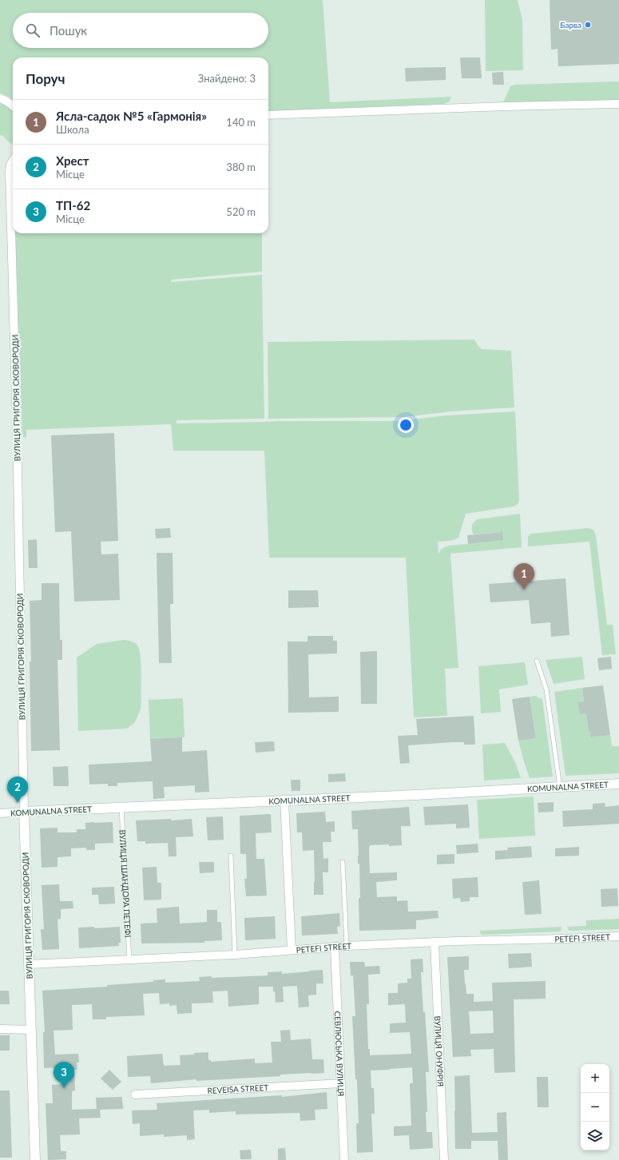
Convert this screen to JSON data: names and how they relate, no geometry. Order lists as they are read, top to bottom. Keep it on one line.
{"streets":{"main road":["ВУЛИЦЯ ГРИГОРІЯ СКОВОРОДИ","KOMUNALNA STREET"],"street":["PETEFI STREET","ВУЛИЦЯ ОНУФРІЯ","СЕВЛЮСЬКА ВУЛИЦЯ","REVEISA STREET"],"lane":["ВУЛИЦЯ ШАНДОРА ПЕТЕФІ"]},"crossings":[["ВУЛИЦЯ ГРИГОРІЯ СКОВОРОДИ","KOMUNALNA STREET"],["ВУЛИЦЯ ГРИГОРІЯ СКОВОРОДИ","PETEFI STREET"],["KOMUNALNA STREET","ВУЛИЦЯ ШАНДОРА ПЕТЕФІ"],["ВУЛИЦЯ ШАНДОРА ПЕТЕФІ","PETEFI STREET"],["PETEFI STREET","ВУЛИЦЯ ОНУФРІЯ"],["PETEFI STREET","СЕВЛЮСЬКА ВУЛИЦЯ"],["СЕВЛЮСЬКА ВУЛИЦЯ","REVEISA STREET"]],"places":["Барва"],"page":{"search":"Пошук","heading":["Поруч","Знайдено: 3"],"list":[{"mark":"1","name":"Ясла-садок №5 «Гармонія»","note":"Школа","value":"140 m"},{"mark":"2","name":"Хрест","note":"Місце","value":"380 m"},{"mark":"3","name":"ТП-62","note":"Місце","value":"520 m"}],"pins":["1","2","3"],"map_buttons":["+","−"]}}
